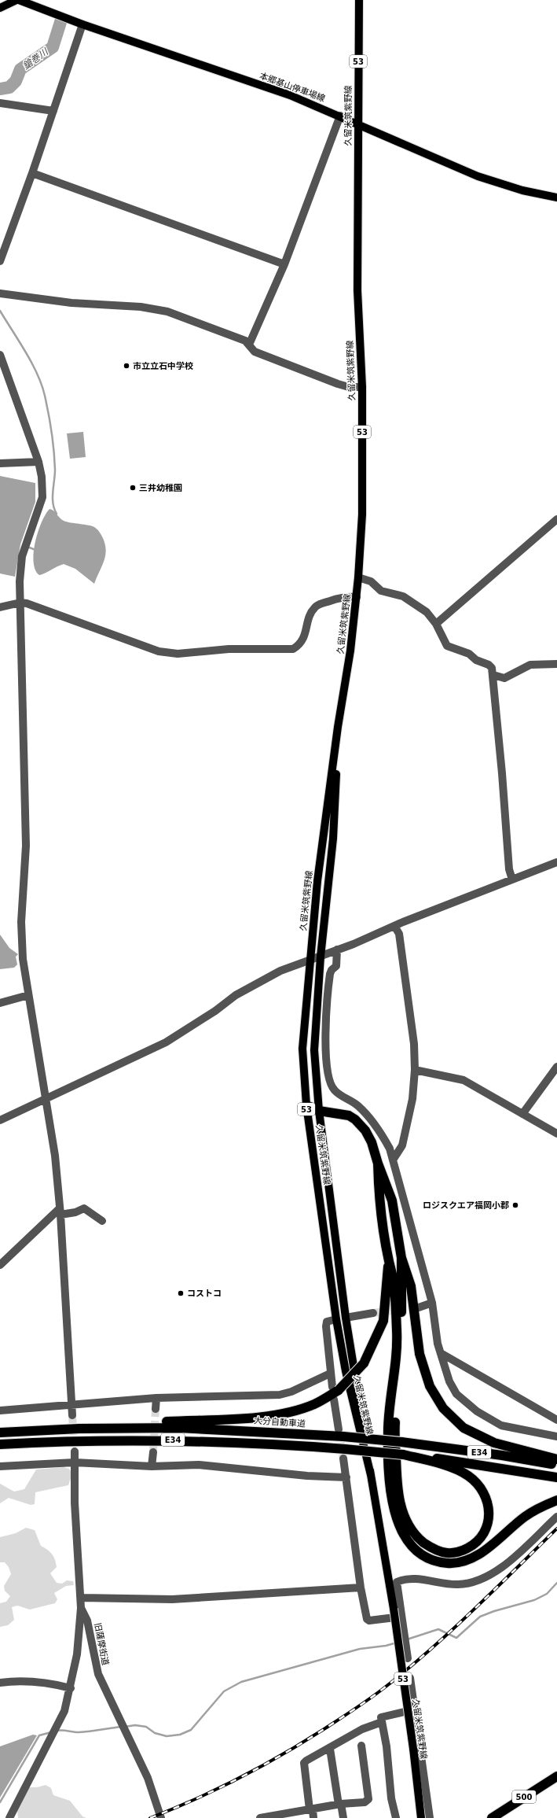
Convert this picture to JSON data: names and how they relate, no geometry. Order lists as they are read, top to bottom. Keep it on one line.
{"streets":{"highway":["大分自動車道","E34","500"],"main road":["53","本郷基山停車場線","久留米筑紫野線"],"street":["旧薩摩街道"]},"crossings":[["本郷基山停車場線","久留米筑紫野線"]],"water":["鎗巻川"],"places":["市立立石中学校","三井幼稚園","ロジスクエア福岡小郡","コストコ"]}
